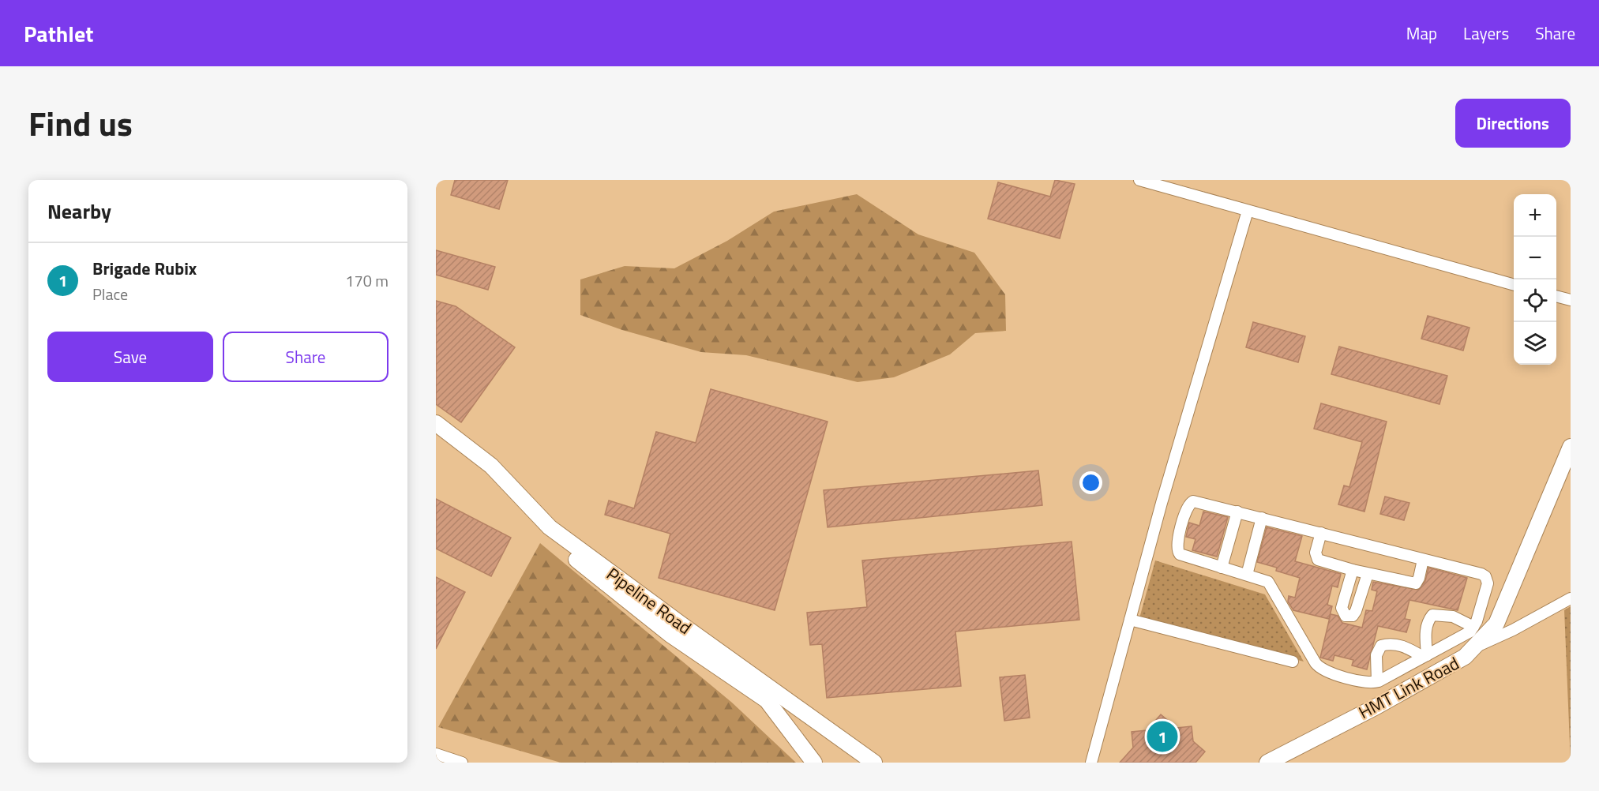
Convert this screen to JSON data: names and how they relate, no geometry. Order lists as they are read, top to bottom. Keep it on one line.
{"streets":{"main road":["Pipeline Road","HMT Link Road"]},"page":{"header":"Pathlet","nav":["Map","Layers","Share"],"title":"Find us","buttons":["Directions",["Save","Share"]],"heading":"Nearby","map_buttons":["+","−"],"list":[{"mark":"1","name":"Brigade Rubix","note":"Place","value":"170 m"}],"pins":"1"}}
